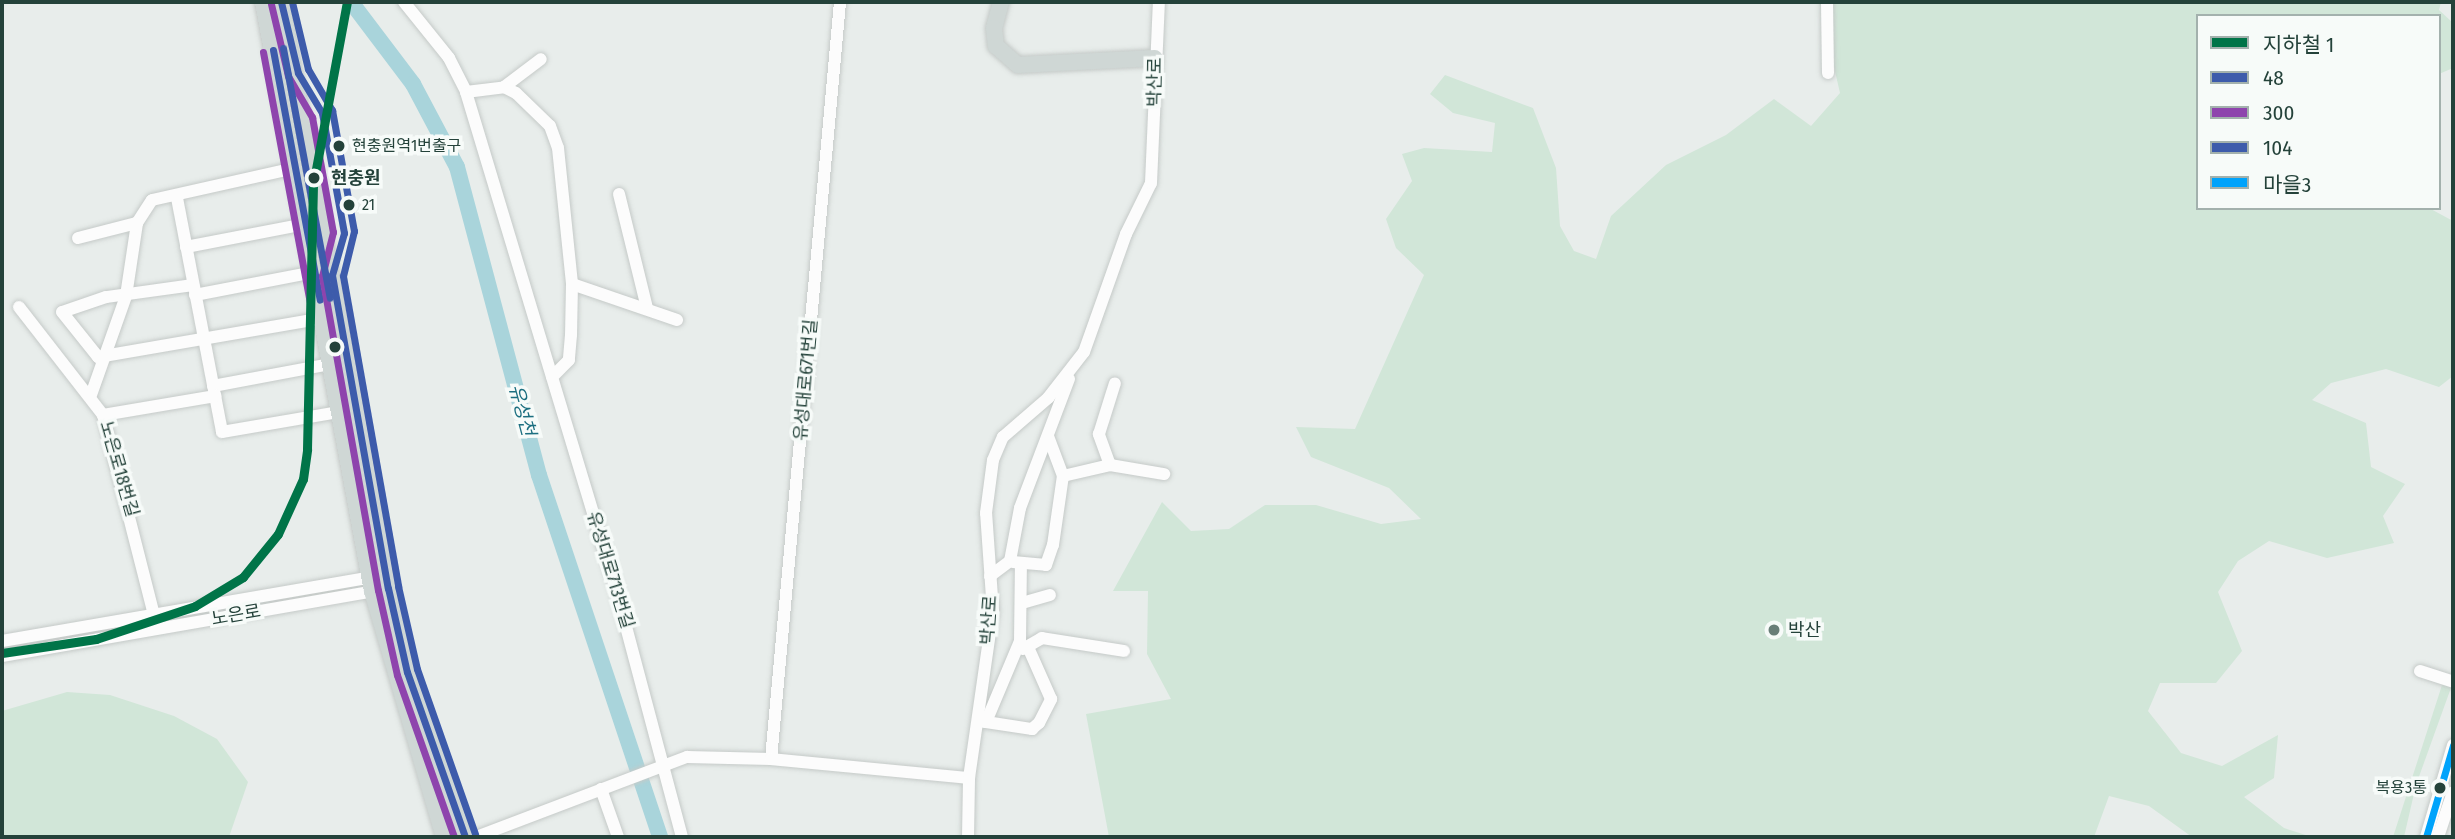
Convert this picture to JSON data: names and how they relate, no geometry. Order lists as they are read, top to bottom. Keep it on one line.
{"streets":{"street":["박산로","유성대로671번길","노은로18번길","유성대로713번길","노은로"]},"crossings":[["노은로18번길","노은로"]],"water":["유성천"],"places":["현충원역1번출구","현충원","21","박산","복용3통"],"lines":["metro line 1","transit line 48","transit line 104","transit line 300","transit line 마을3"],"legend":["지하철 1","48","300","104","마을3"]}
